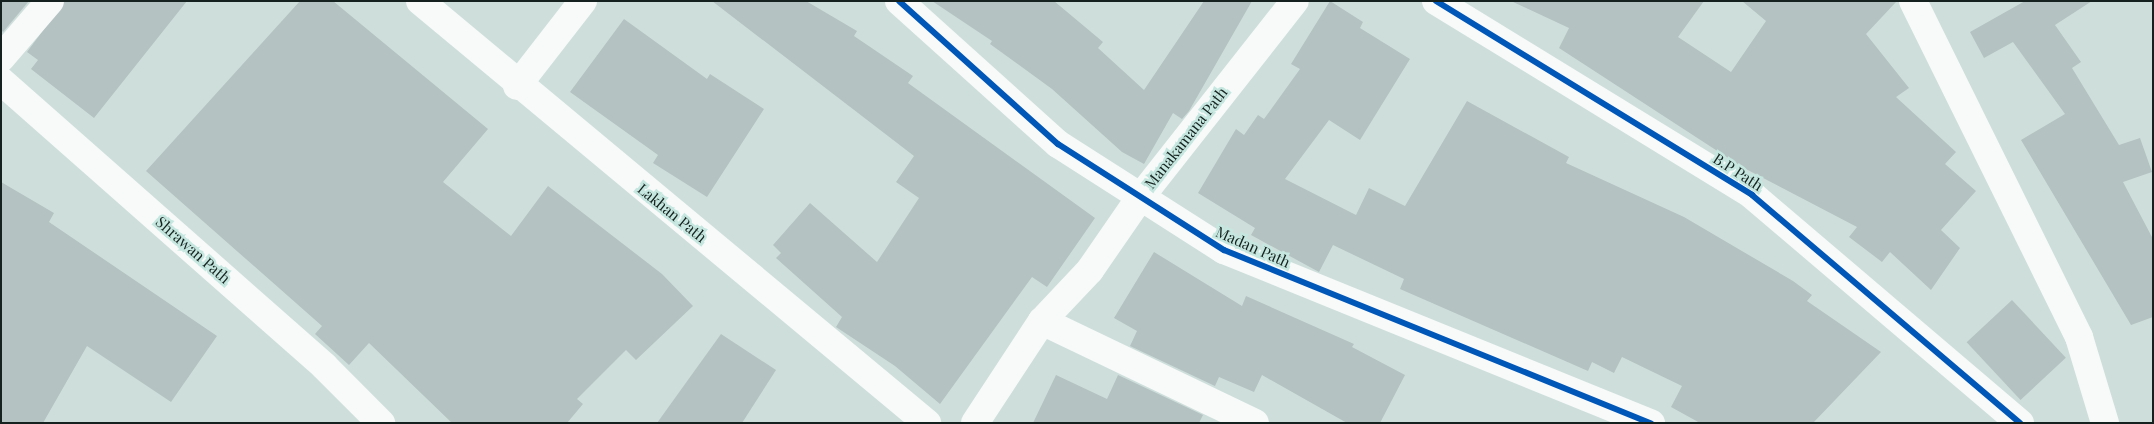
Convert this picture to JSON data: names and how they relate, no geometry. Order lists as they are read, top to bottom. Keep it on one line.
{"streets":{"street":["Manakamana Path","B.P Path","Lakhan Path","Madan Path","Shrawan Path"]},"crossings":[["Manakamana Path","Madan Path"]]}
